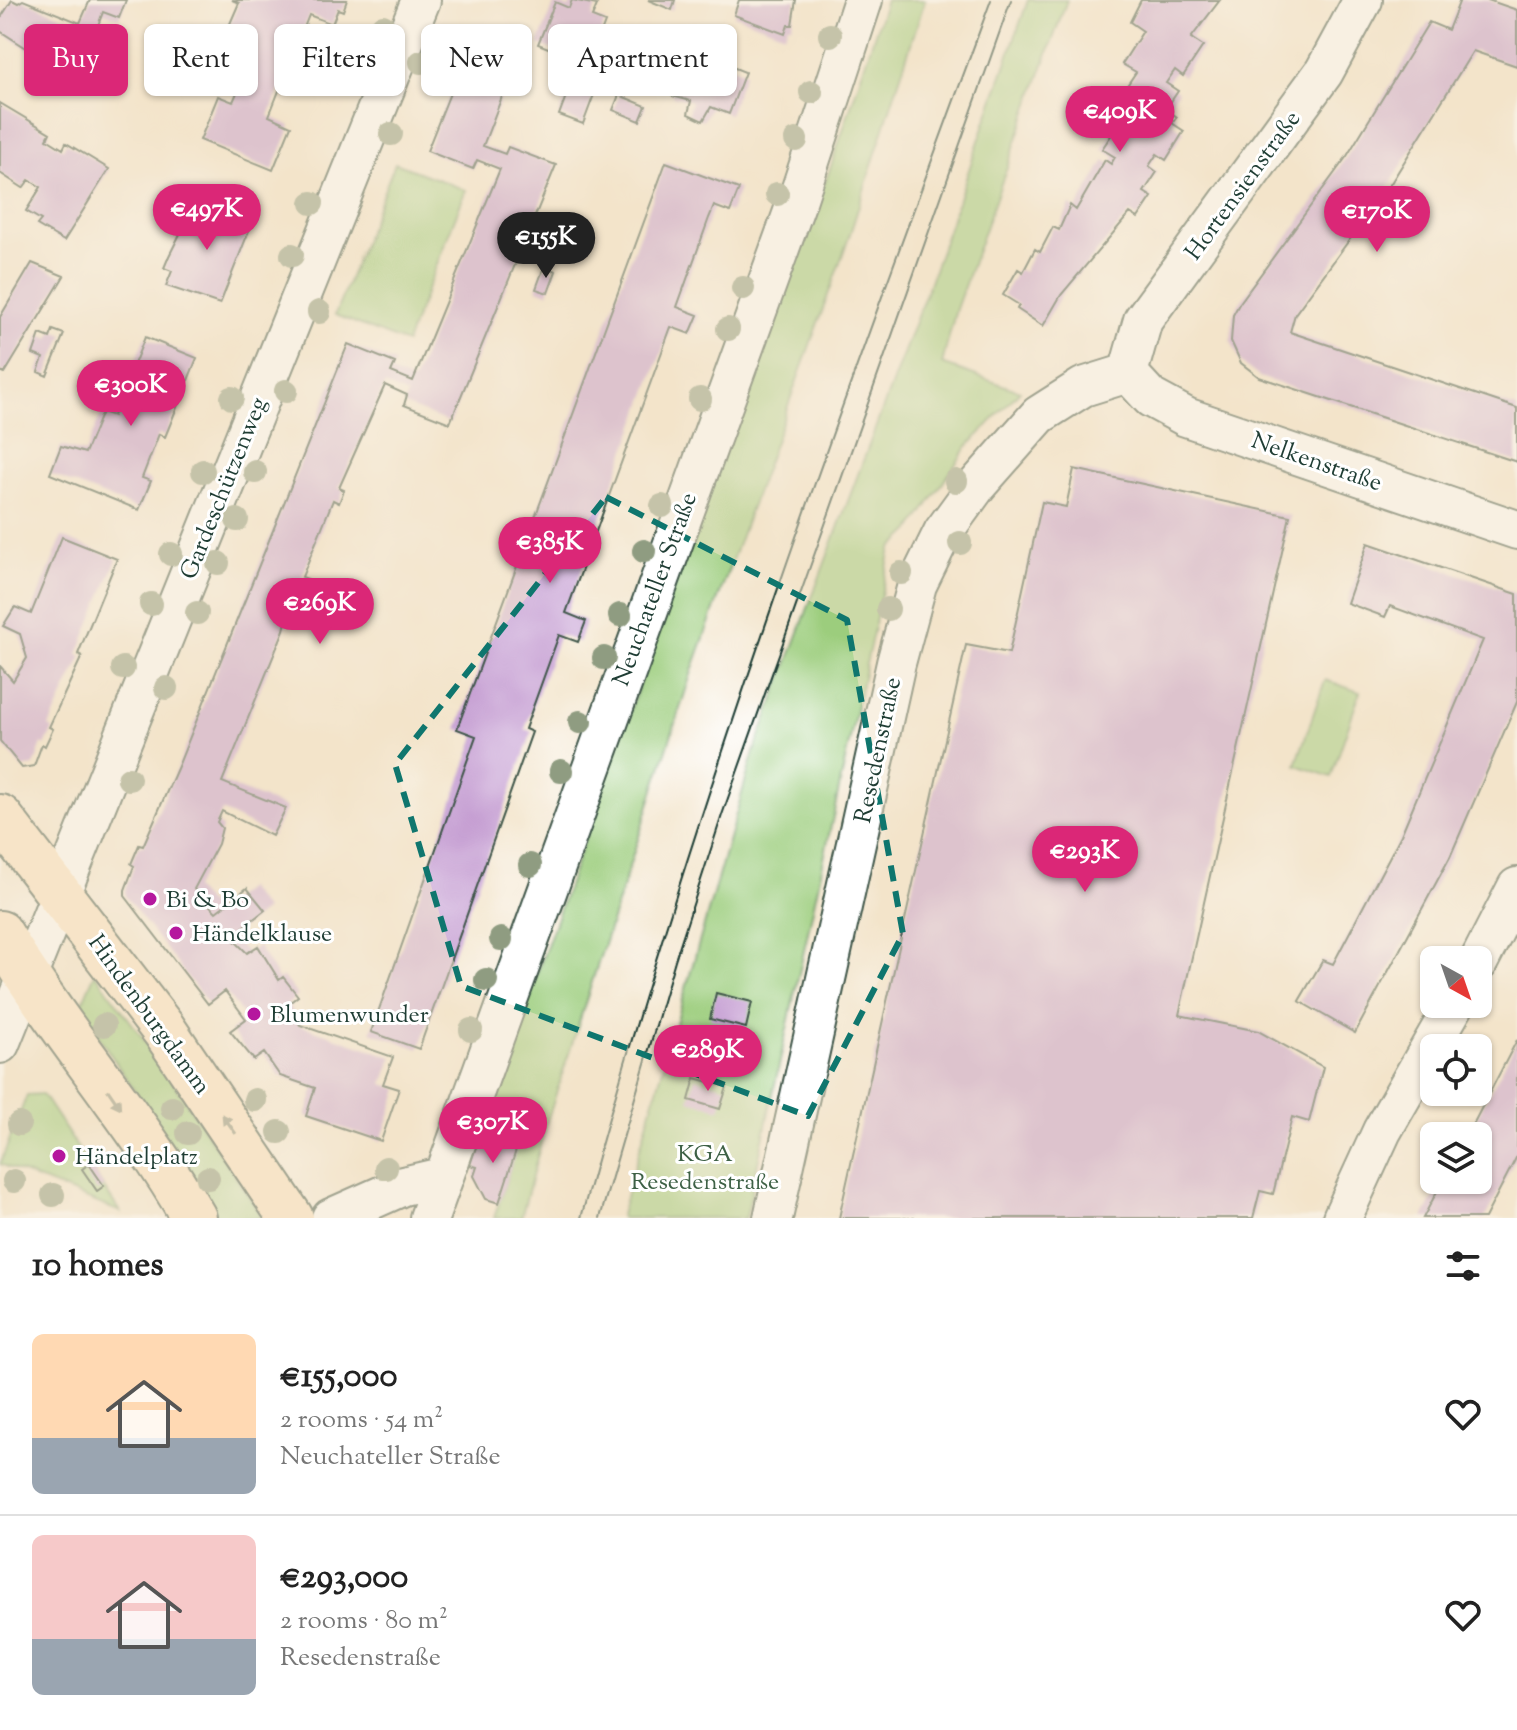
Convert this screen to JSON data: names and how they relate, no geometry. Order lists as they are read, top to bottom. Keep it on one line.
{"streets":{"main road":["Hindenburgdamm"],"street":["Hortensienstraße","Nelkenstraße","Gardeschützenweg","Neuchateller Straße","Resedenstraße"]},"crossings":[["Hortensienstraße","Nelkenstraße"],["Hortensienstraße","Resedenstraße"],["Nelkenstraße","Resedenstraße"],["Gardeschützenweg","Hindenburgdamm"]],"parks":["KGA Resedenstraße"],"places":["Bi & Bo","Händelklause","Blumenwunder","Händelplatz"],"north":"bottom right","page":{"chip":["Buy","Rent","Filters","New","Apartment"],"price":["€409K","€497K","€170K","€155K","€300K","€385K","€269K","€293K","€289K","€307K"],"heading":"10 homes","list":[{"name":"€155,000","note":"2 rooms · 54 m² · Neuchateller Straße"},{"name":"€293,000","note":"2 rooms · 80 m² · Resedenstraße"}]}}
